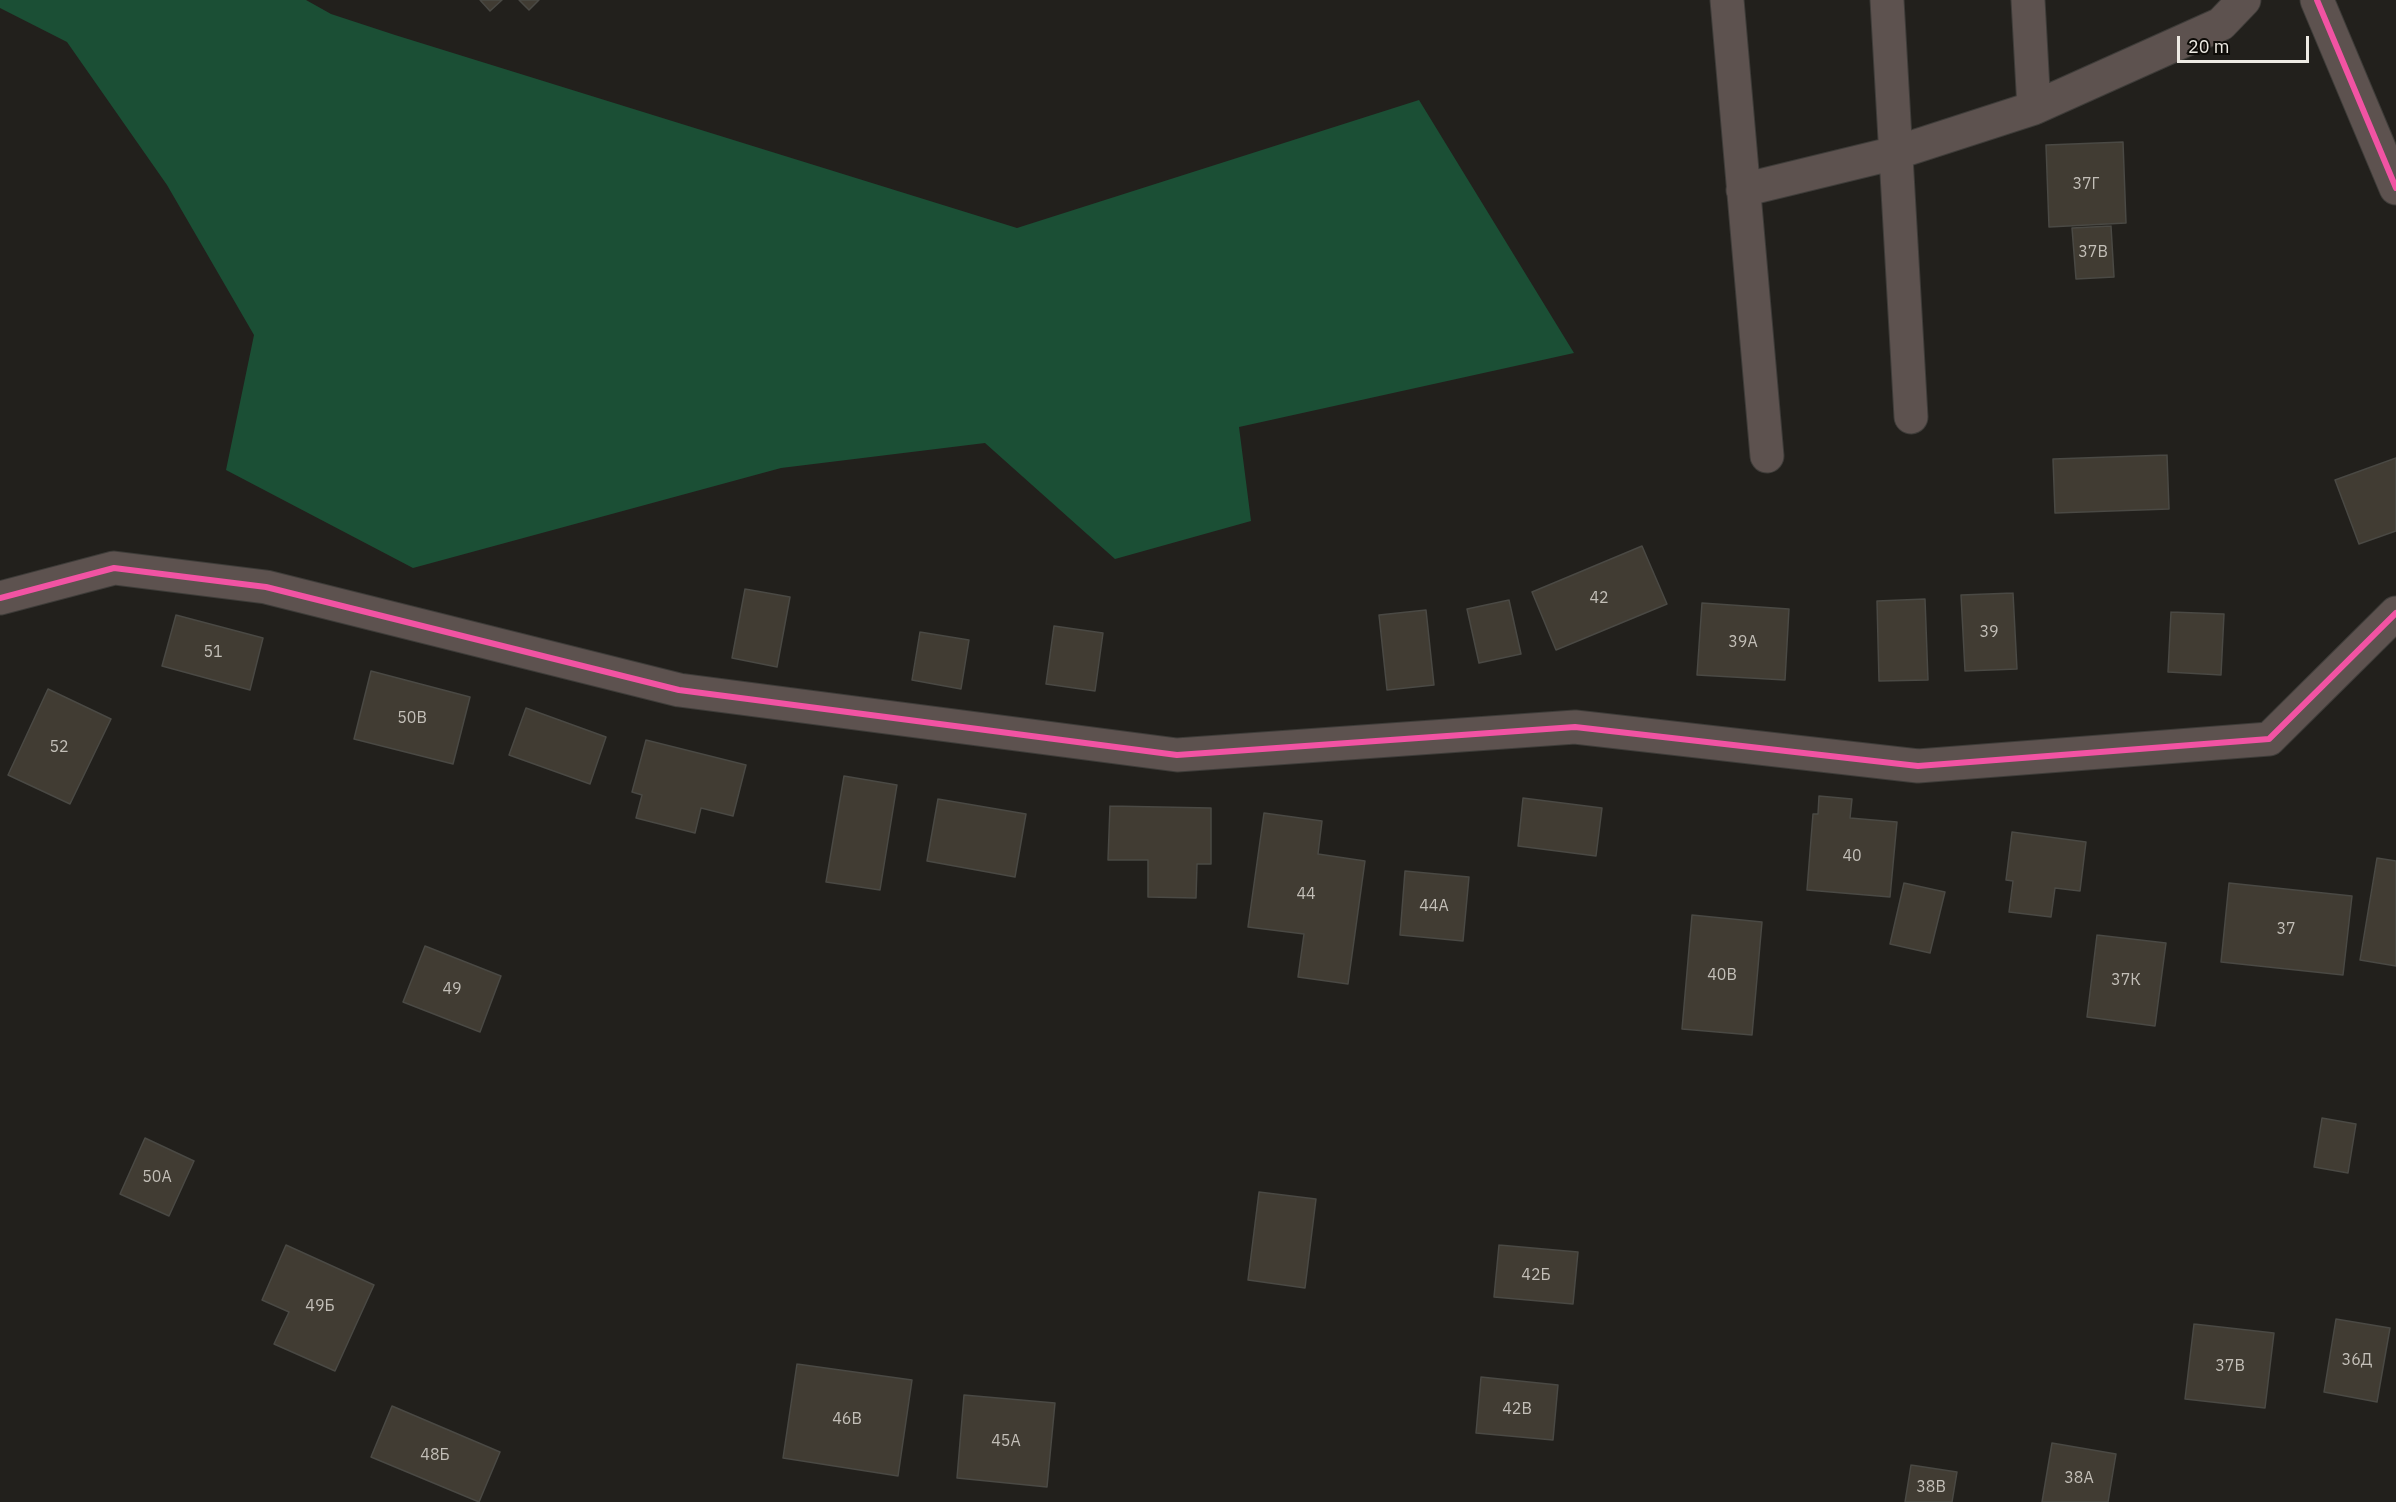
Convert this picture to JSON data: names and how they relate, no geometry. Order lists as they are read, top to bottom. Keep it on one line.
{"house_numbers":["37Г","37В","42","39","39А","51","50В","52","40","44","44А","37","40В","37К","49","50А","42Б","49Б","36Д","37В","42В","46В","45А","48Б","38А","38В"],"scale_bar":"20 m"}
